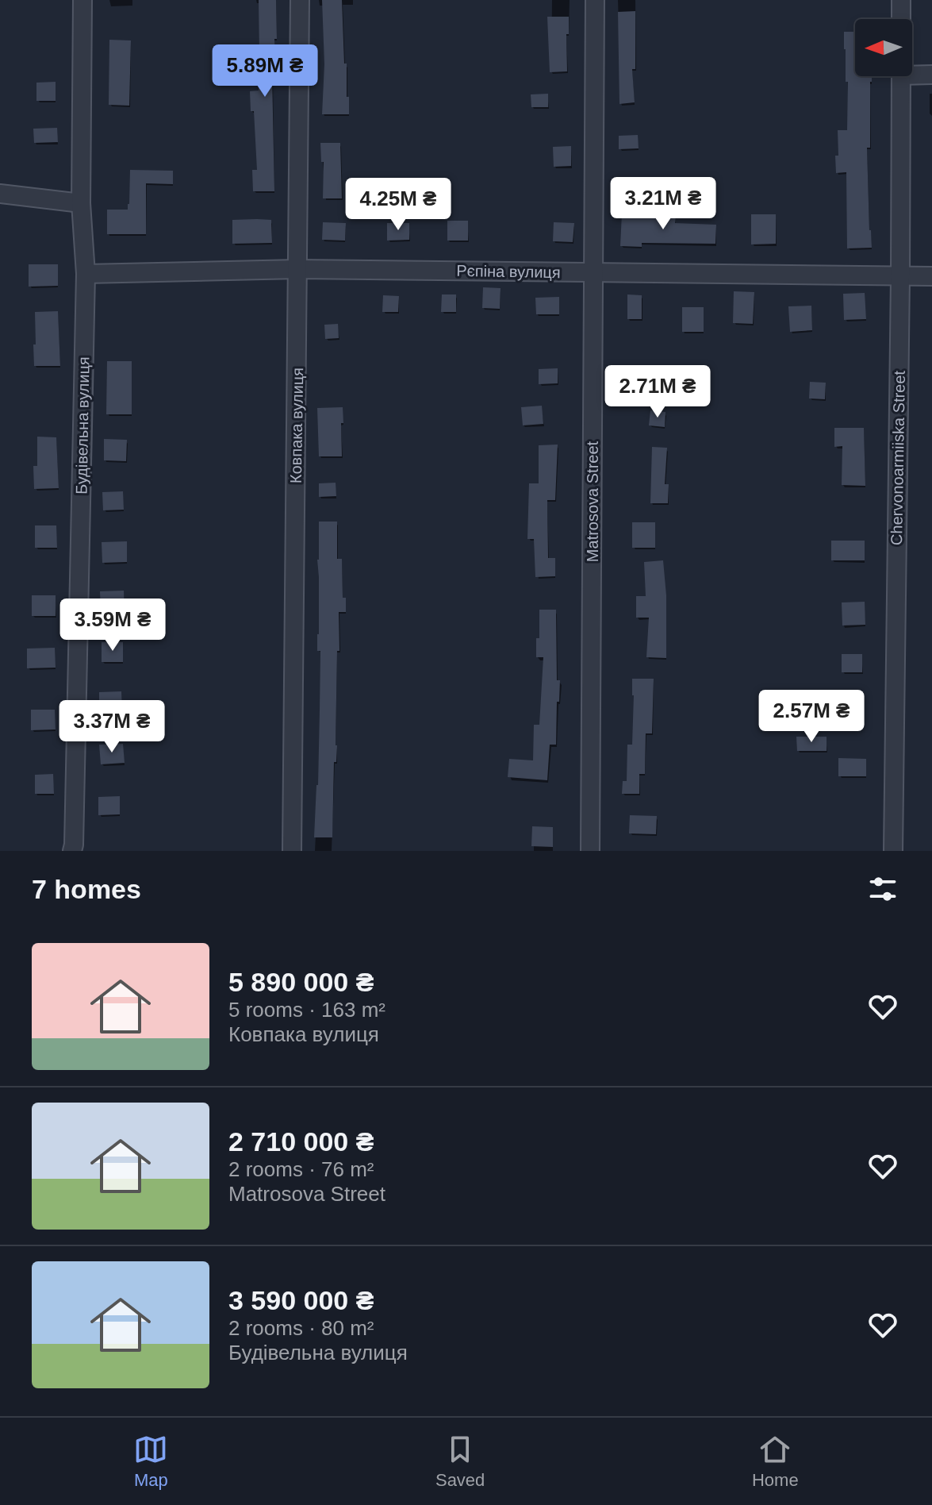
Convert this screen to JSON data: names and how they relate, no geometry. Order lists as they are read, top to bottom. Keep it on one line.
{"streets":{"street":["Рєпіна вулиця","Будівельна вулиця","Ковпака вулиця","Chervonoarmiiska Street","Matrosova Street"]},"crossings":[["Рєпіна вулиця","Будівельна вулиця"],["Рєпіна вулиця","Ковпака вулиця"],["Рєпіна вулиця","Chervonoarmiiska Street"],["Рєпіна вулиця","Matrosova Street"]],"north":"left","page":{"price":["5.89M ₴","3.21M ₴","4.25M ₴","2.71M ₴","3.59M ₴","2.57M ₴","3.37M ₴"],"heading":"7 homes","list":[{"name":"5 890 000 ₴","note":"5 rooms · 163 m² · Ковпака вулиця"},{"name":"2 710 000 ₴","note":"2 rooms · 76 m² · Matrosova Street"},{"name":"3 590 000 ₴","note":"2 rooms · 80 m² · Будівельна вулиця"}],"tabs":["Map","Saved","Home"]}}
